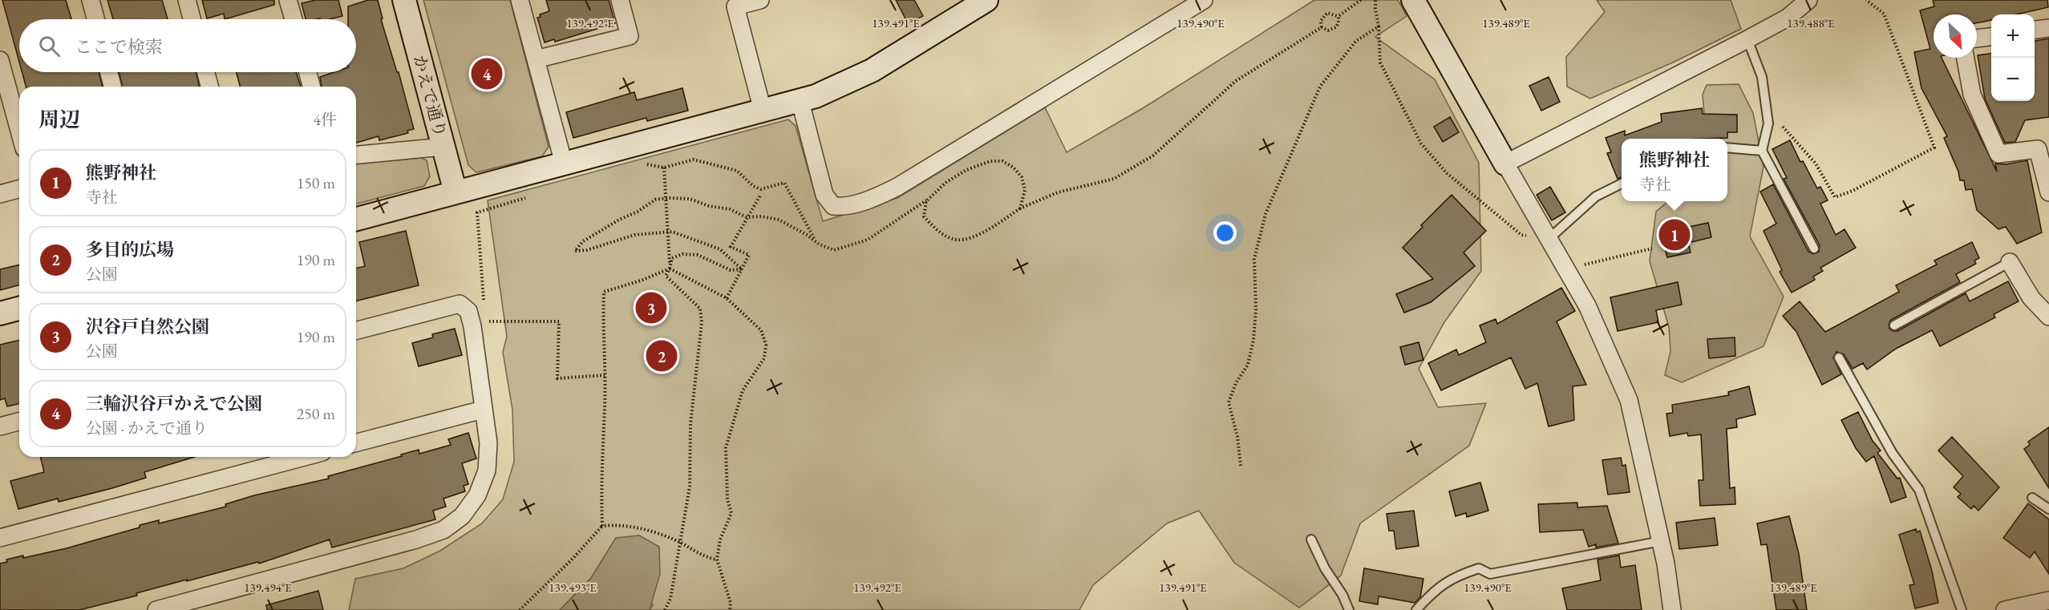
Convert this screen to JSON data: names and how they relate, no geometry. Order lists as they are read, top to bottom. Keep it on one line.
{"streets":{"street":["かえで通り"]},"north":"bottom right","page":{"map_buttons":["+","−"],"search":"ここで検索","pins":["4","1","3","2"],"heading":["周辺","4件"],"popup":["熊野神社","寺社"],"list":[{"mark":"1","name":"熊野神社","note":"寺社","value":"150 m"},{"mark":"2","name":"多目的広場","note":"公園","value":"190 m"},{"mark":"3","name":"沢谷戸自然公園","note":"公園","value":"190 m"},{"mark":"4","name":"三輪沢谷戸かえで公園","note":"公園 · かえで通り","value":"250 m"}]},"coordinates":["139.492°E","139.491°E","139.490°E","139.489°E","139.488°E","139.494°E","139.493°E"]}
